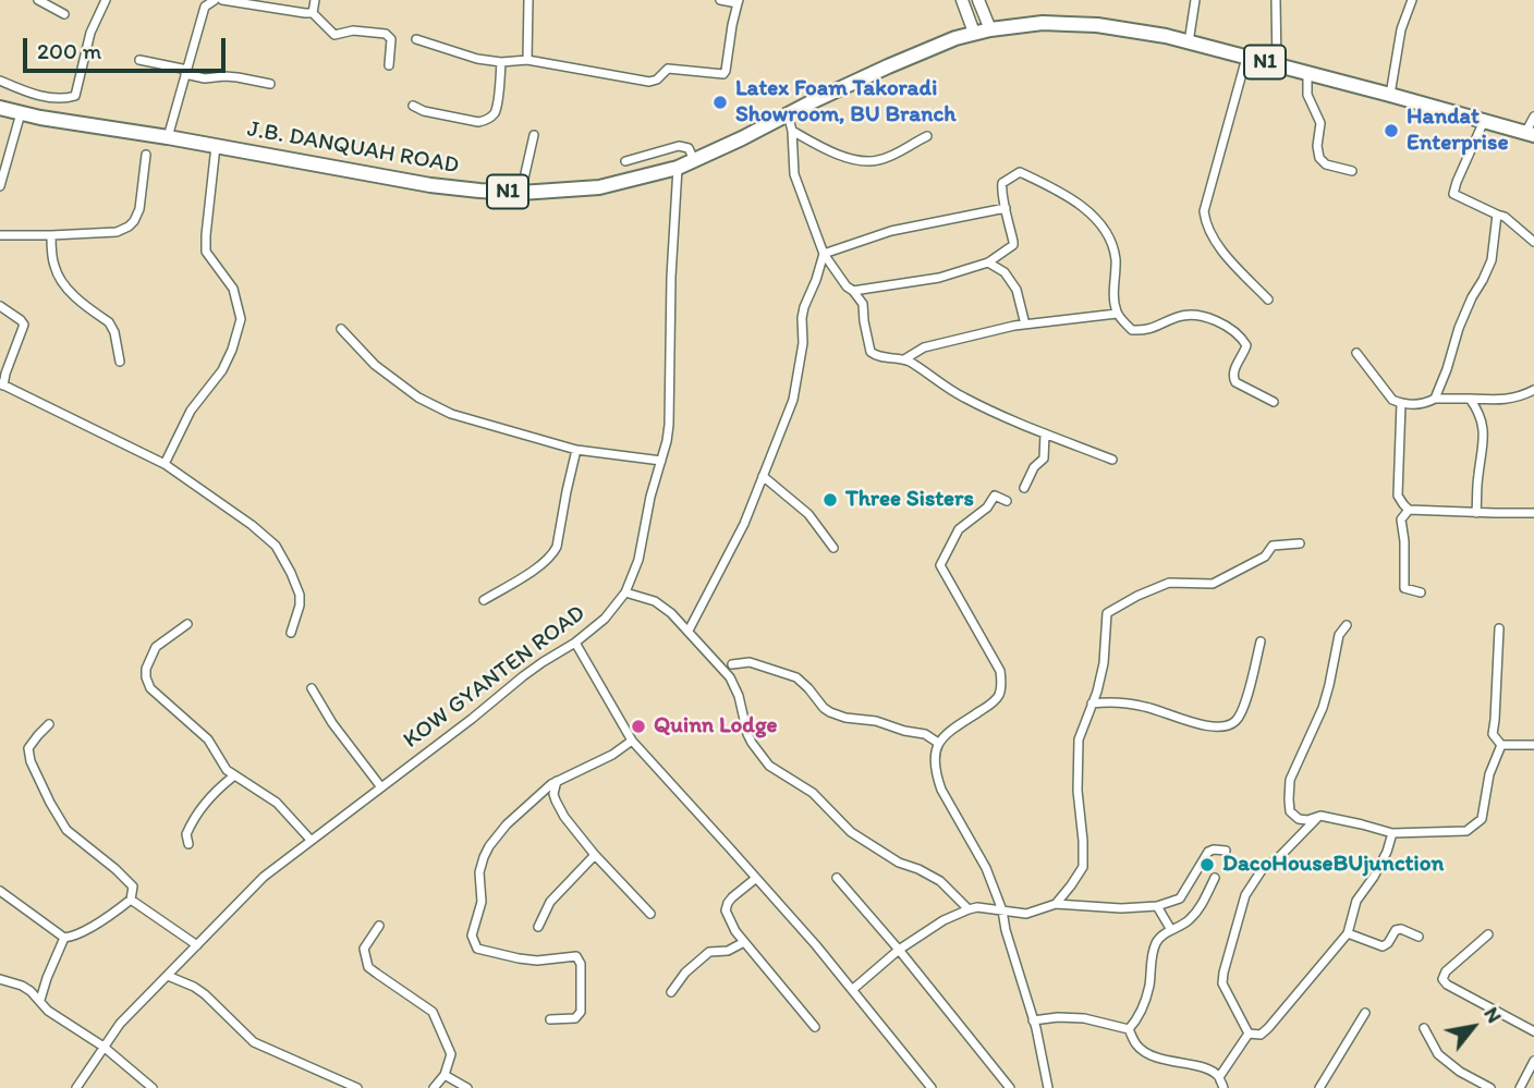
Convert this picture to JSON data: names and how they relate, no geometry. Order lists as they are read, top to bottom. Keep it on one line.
{"streets":{"highway":["N1","J.B. DANQUAH ROAD"],"street":["KOW GYANTEN ROAD"]},"crossings":[["N1","J.B. DANQUAH ROAD"],["J.B. DANQUAH ROAD","KOW GYANTEN ROAD"]],"places":["Latex Foam Takoradi Showroom, BU Branch","Handat Enterprise","Three Sisters","Quinn Lodge","DacoHouseBUjunction"],"scale_bar":"200 m","north":"top right"}
